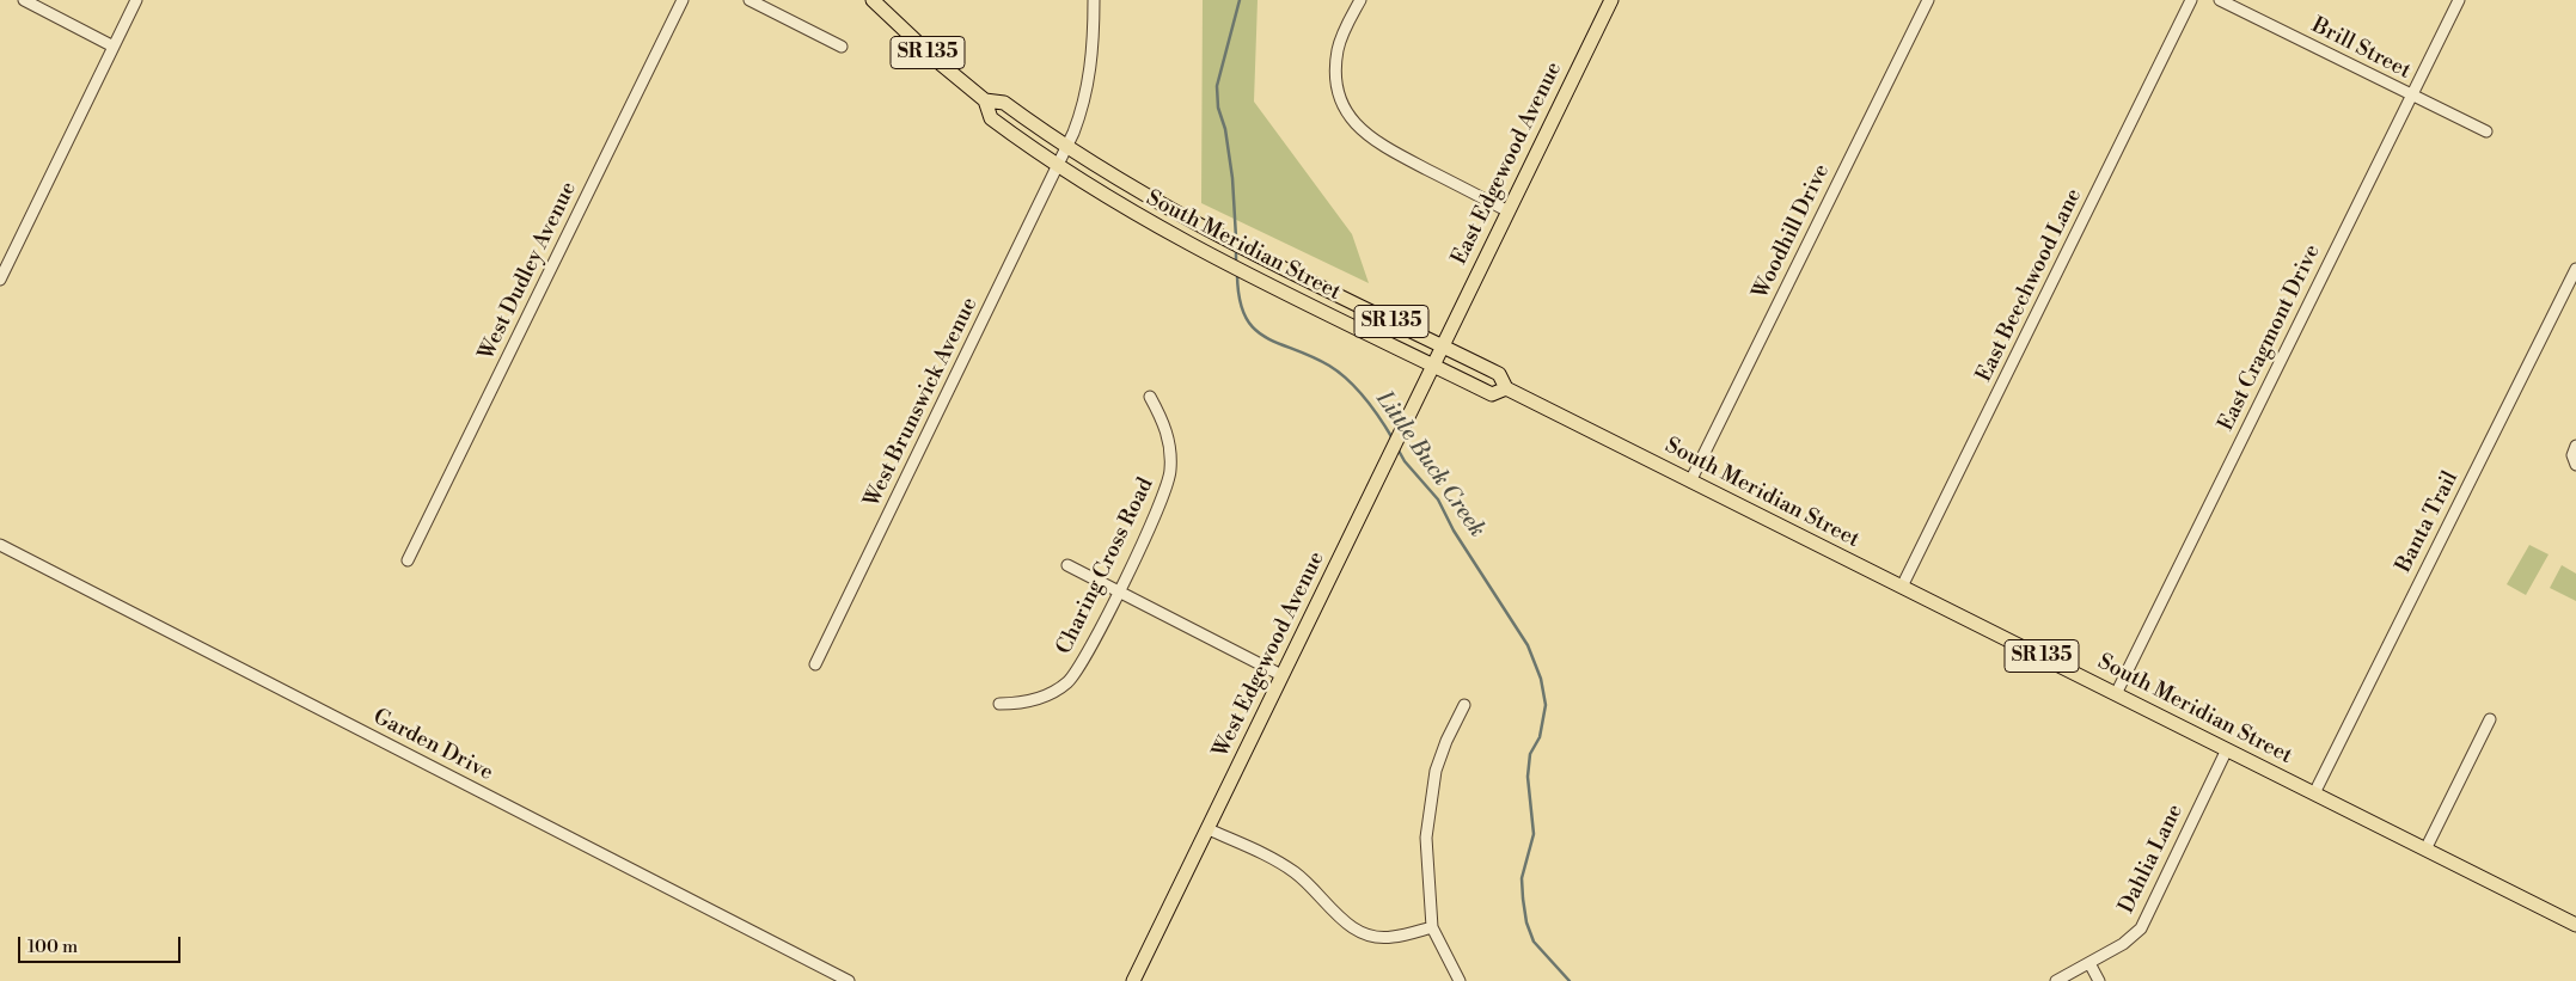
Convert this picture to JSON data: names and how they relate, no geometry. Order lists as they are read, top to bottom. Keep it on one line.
{"streets":{"main road":["SR 135","East Edgewood Avenue","South Meridian Street","West Edgewood Avenue"],"street":["Brill Street","Woodhill Drive","West Dudley Avenue","East Beechwood Lane","East Cragmont Drive","West Brunswick Avenue","Banta Trail","Charing Cross Road","Garden Drive","Dahlia Lane"]},"crossings":[["Brill Street","East Cragmont Drive"],["East Edgewood Avenue","South Meridian Street"],["East Edgewood Avenue","West Edgewood Avenue"],["Woodhill Drive","South Meridian Street"],["South Meridian Street","East Beechwood Lane"],["South Meridian Street","East Cragmont Drive"],["South Meridian Street","West Brunswick Avenue"],["South Meridian Street","Banta Trail"],["South Meridian Street","West Edgewood Avenue"],["South Meridian Street","Dahlia Lane"]],"water":["Little Buck Creek"],"scale_bar":"100 m"}
